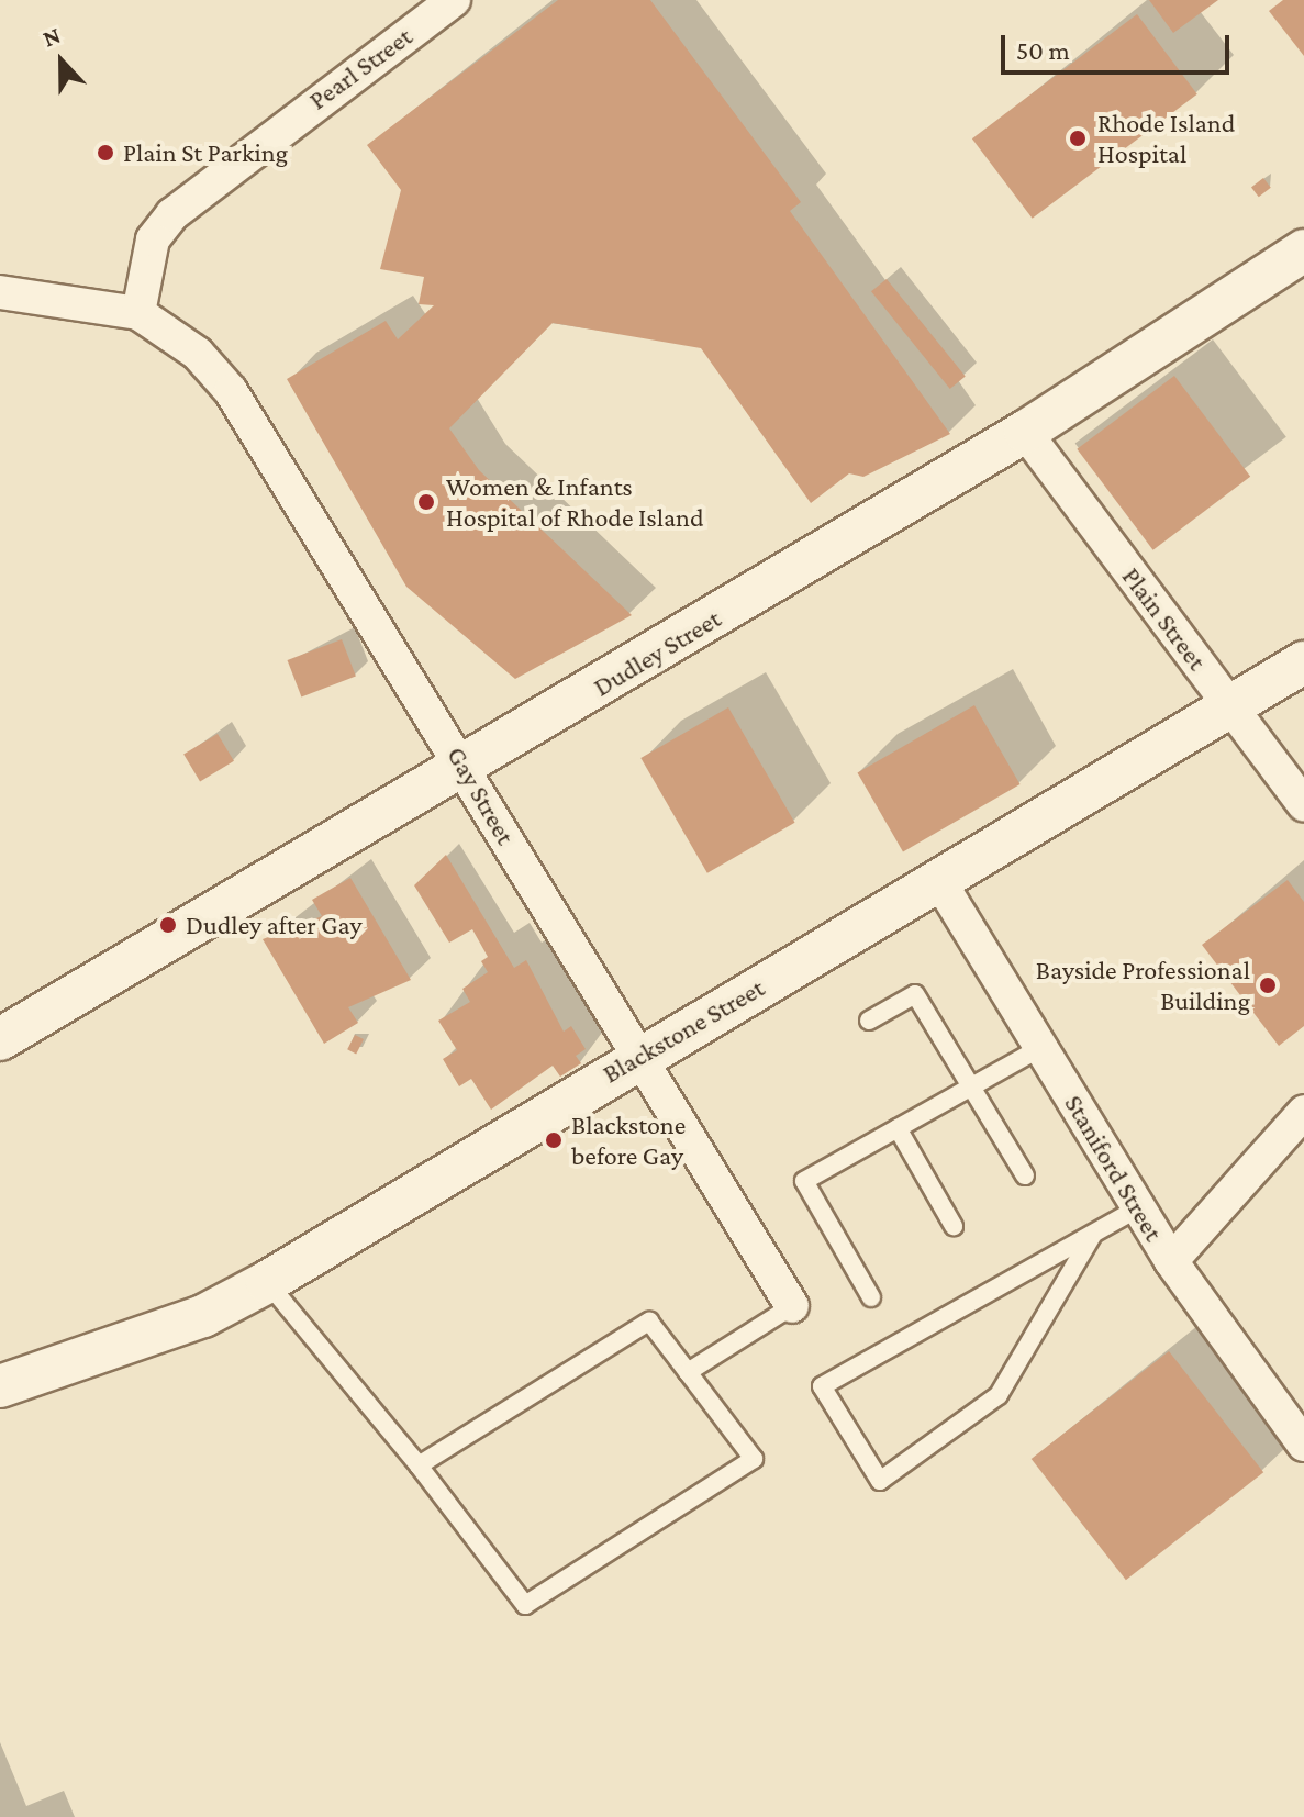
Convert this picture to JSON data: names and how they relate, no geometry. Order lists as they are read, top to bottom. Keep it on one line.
{"streets":{"street":["Pearl Street","Plain Street","Dudley Street","Gay Street","Blackstone Street","Staniford Street"]},"crossings":[["Pearl Street","Gay Street"],["Plain Street","Dudley Street"],["Plain Street","Blackstone Street"],["Dudley Street","Gay Street"],["Gay Street","Blackstone Street"],["Blackstone Street","Staniford Street"]],"places":["Rhode Island Hospital","Plain St Parking","Women & Infants Hospital of Rhode Island","Dudley after Gay","Bayside Professional Building","Blackstone before Gay"],"scale_bar":"50 m","north":"top"}
